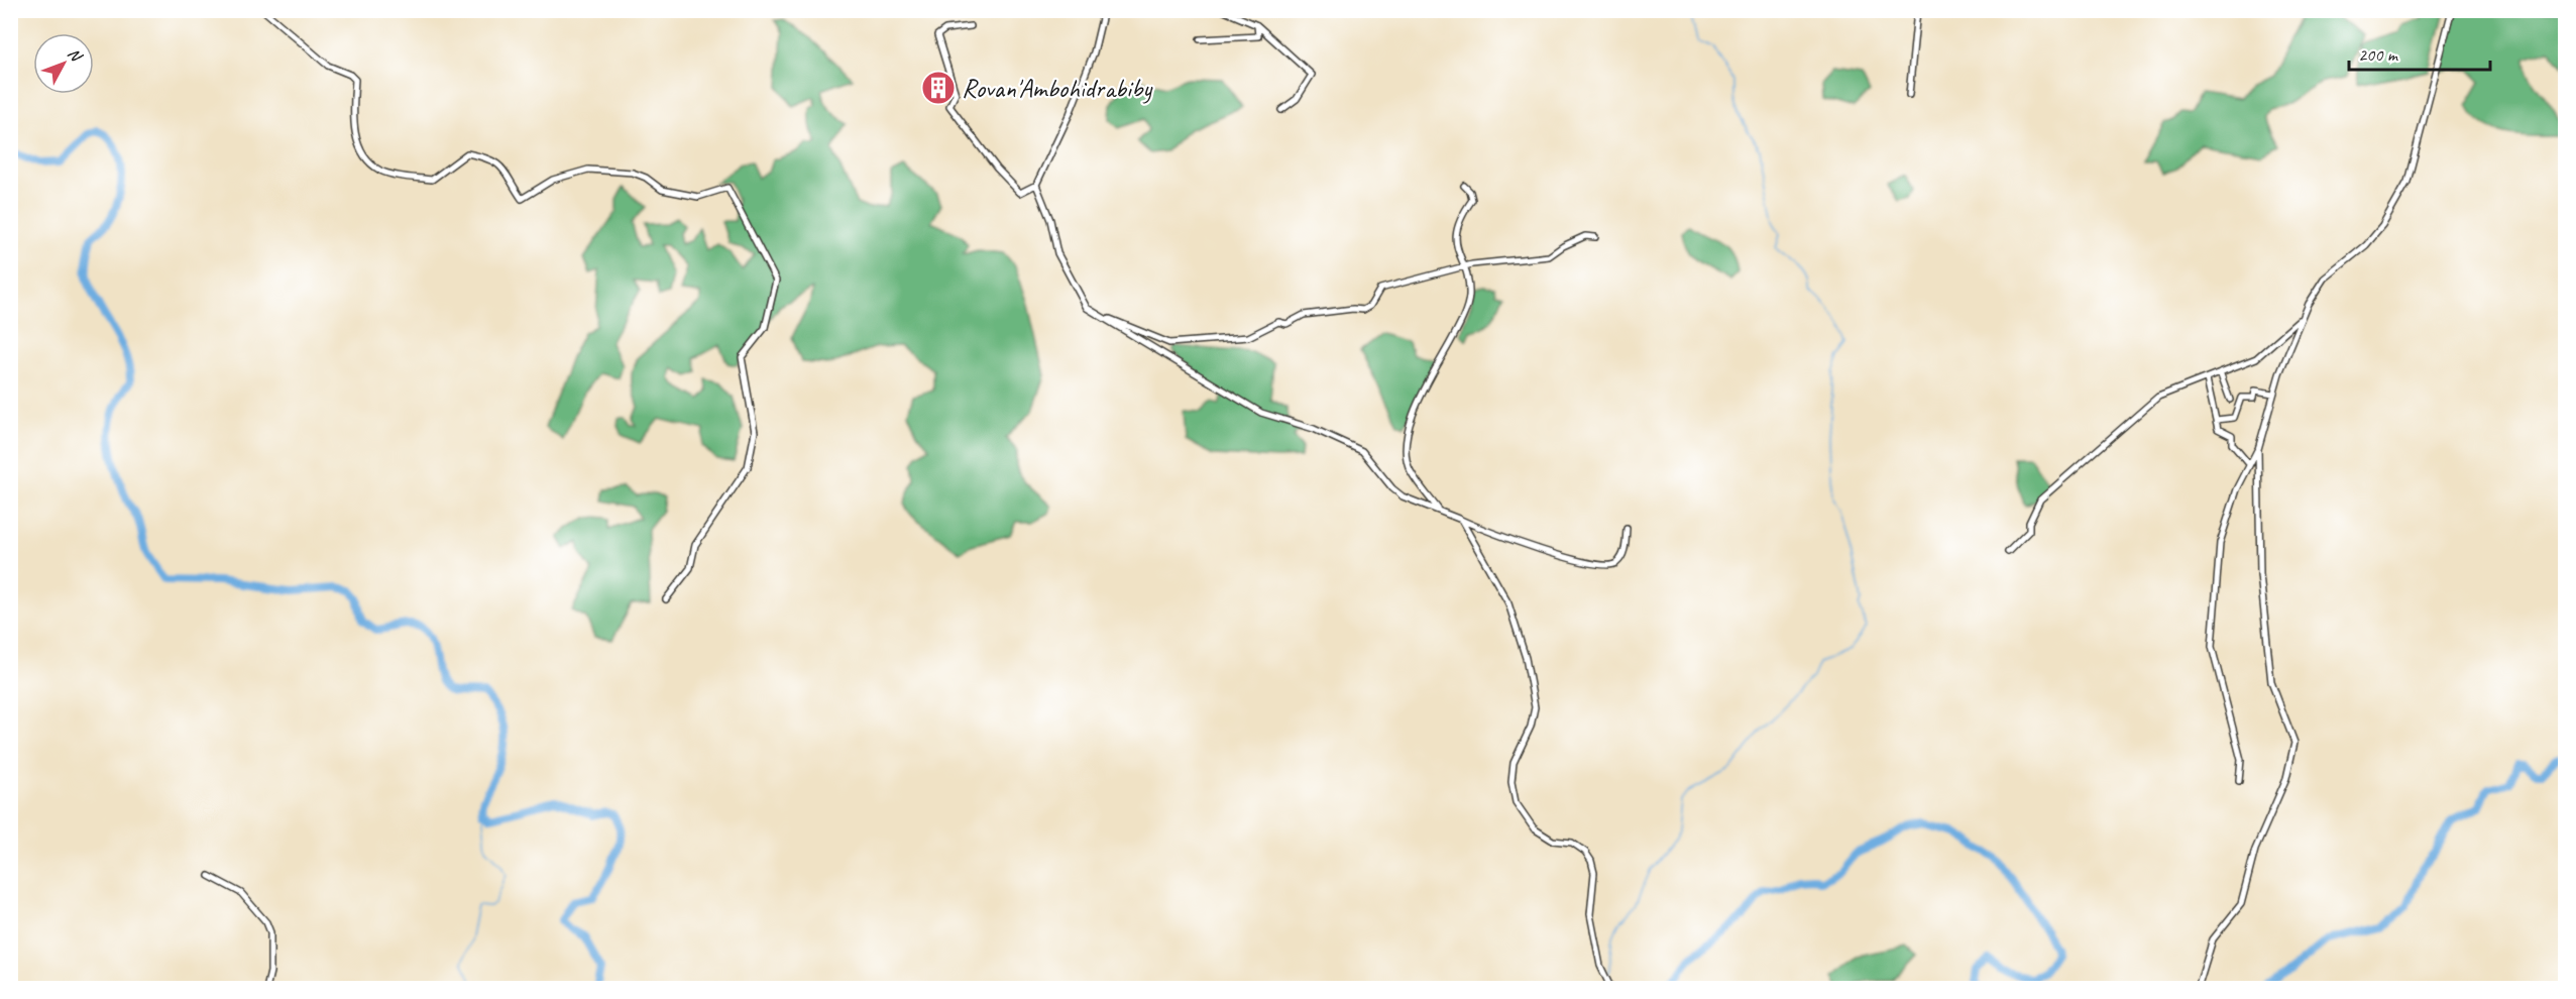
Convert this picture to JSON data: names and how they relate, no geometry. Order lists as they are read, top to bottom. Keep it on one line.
{"places":{"building":["Rovan'Ambohidrabiby"]},"scale_bar":"200 m","north":"top right"}
